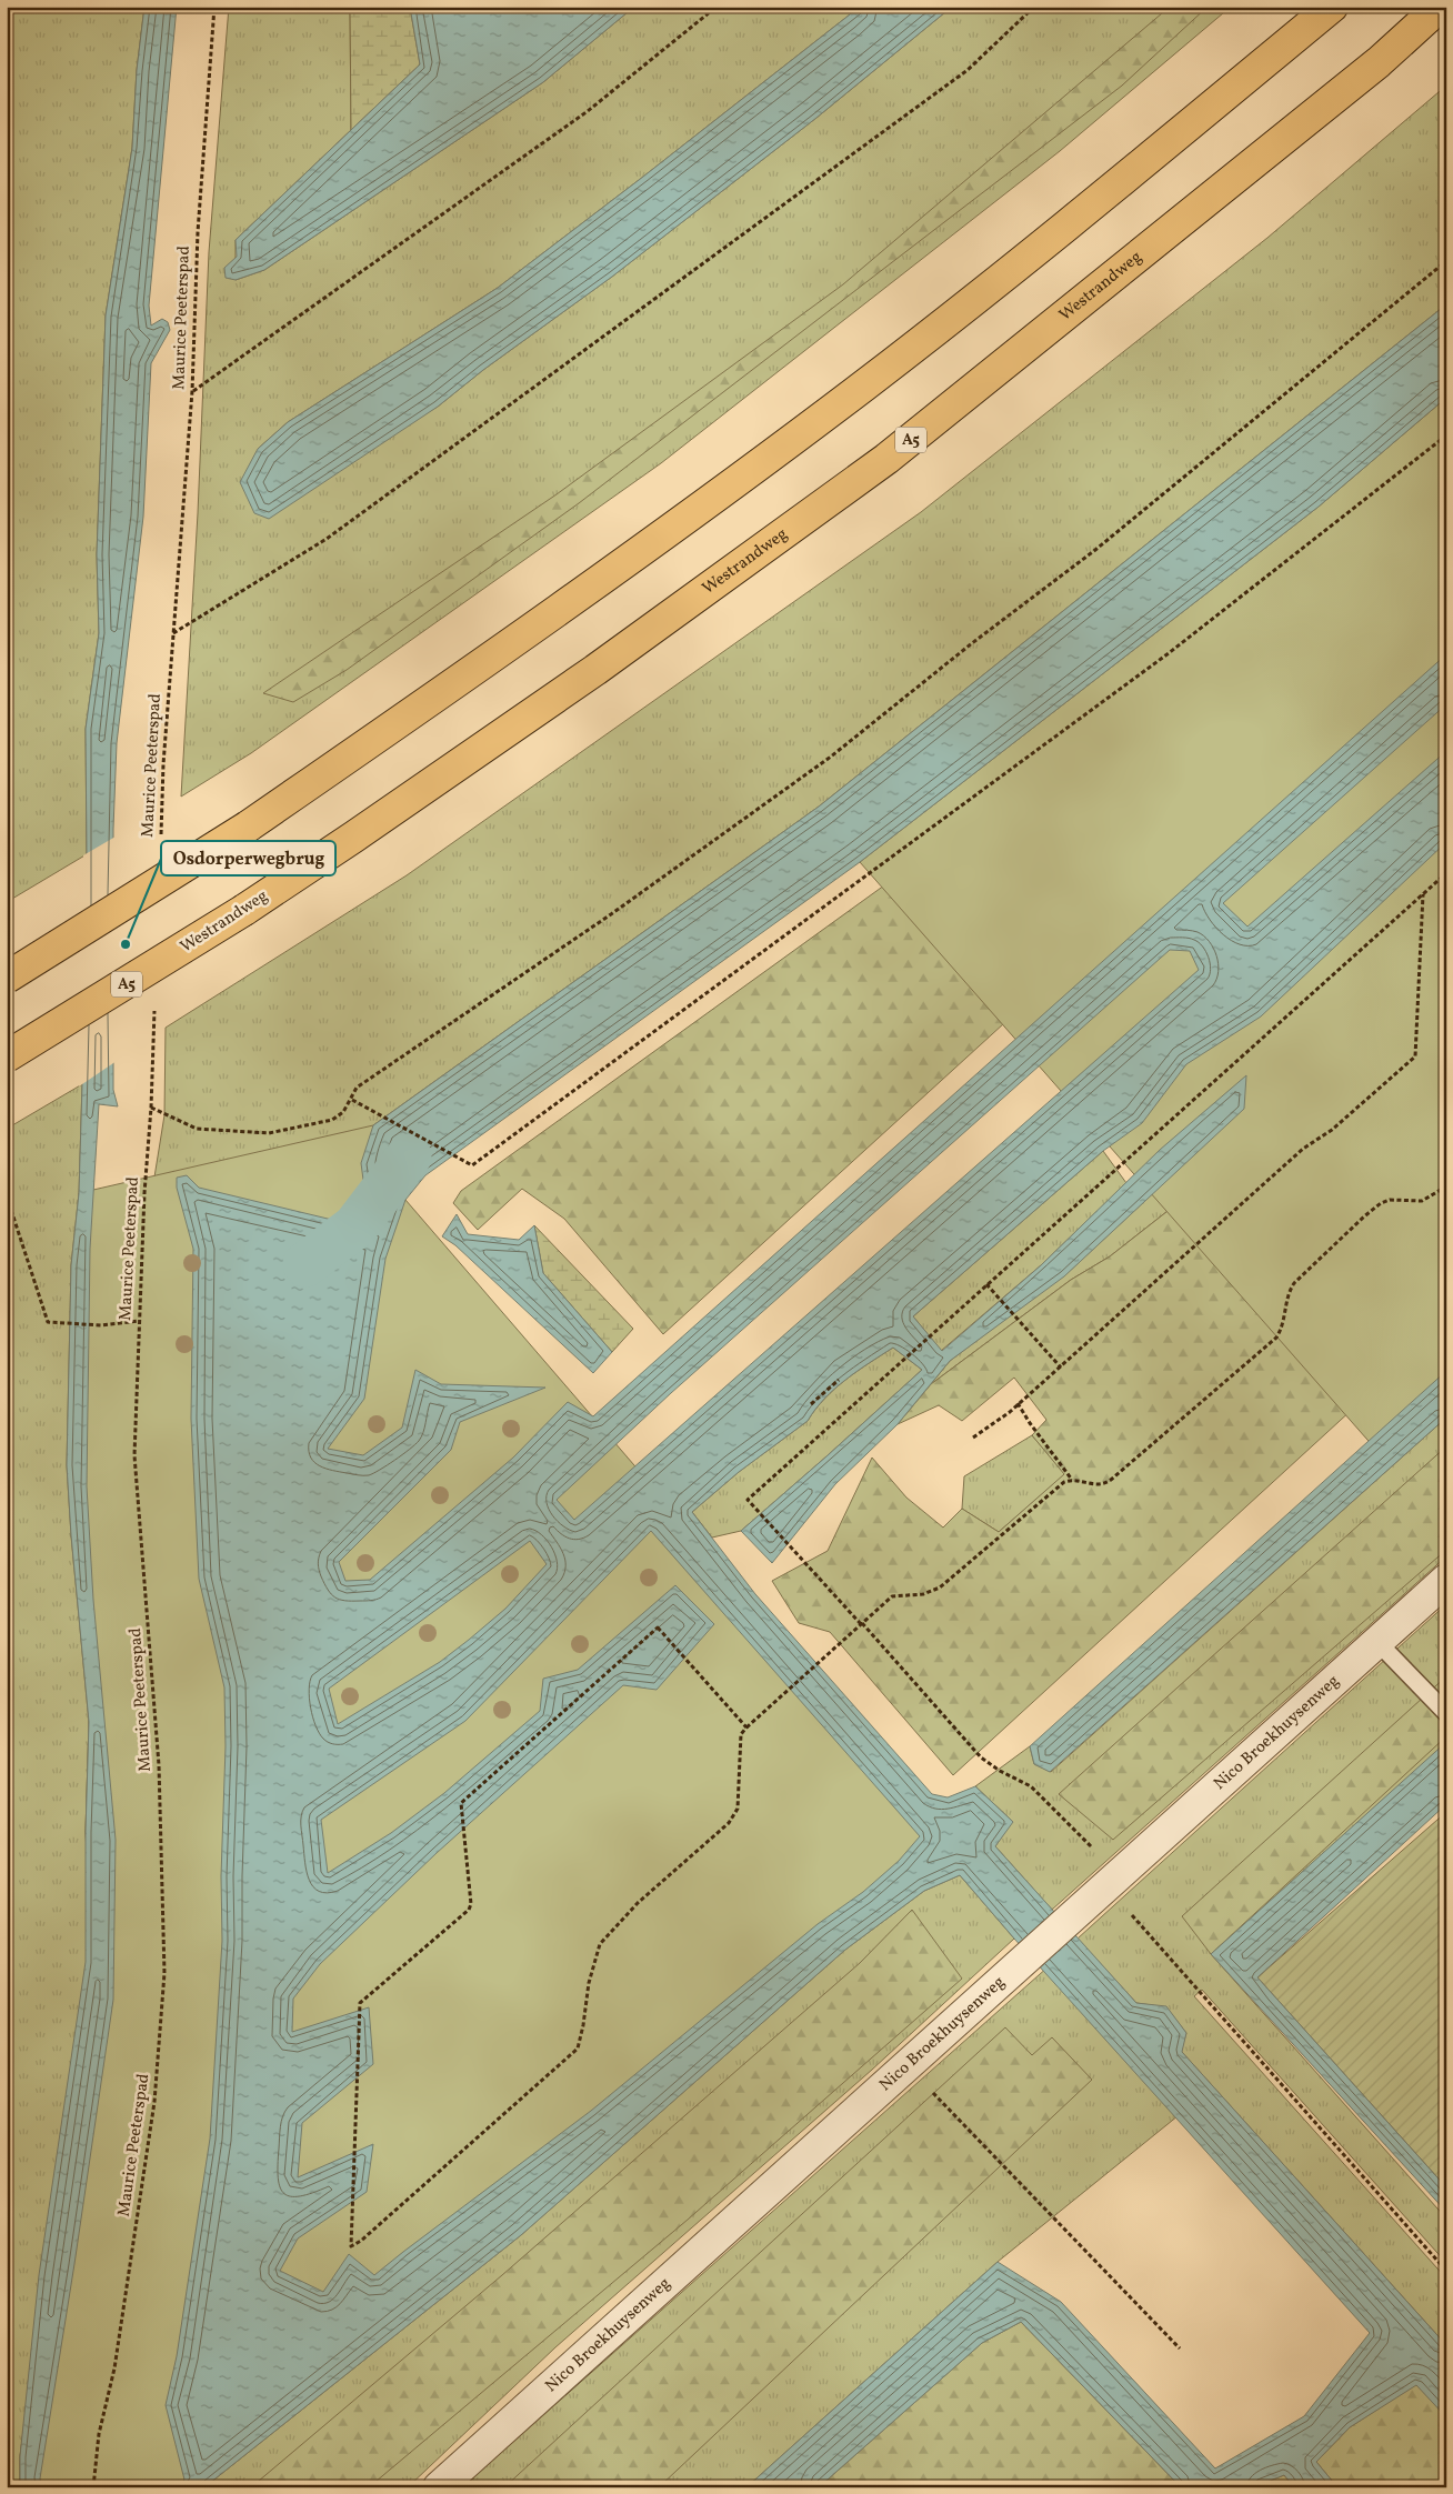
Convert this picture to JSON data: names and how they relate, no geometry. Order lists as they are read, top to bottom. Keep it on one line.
{"streets":{"highway":["Westrandweg","A5"],"street":["Nico Broekhuysenweg"],"path":["Maurice Peeterspad"]},"places":["Osdorperwegbrug"]}
